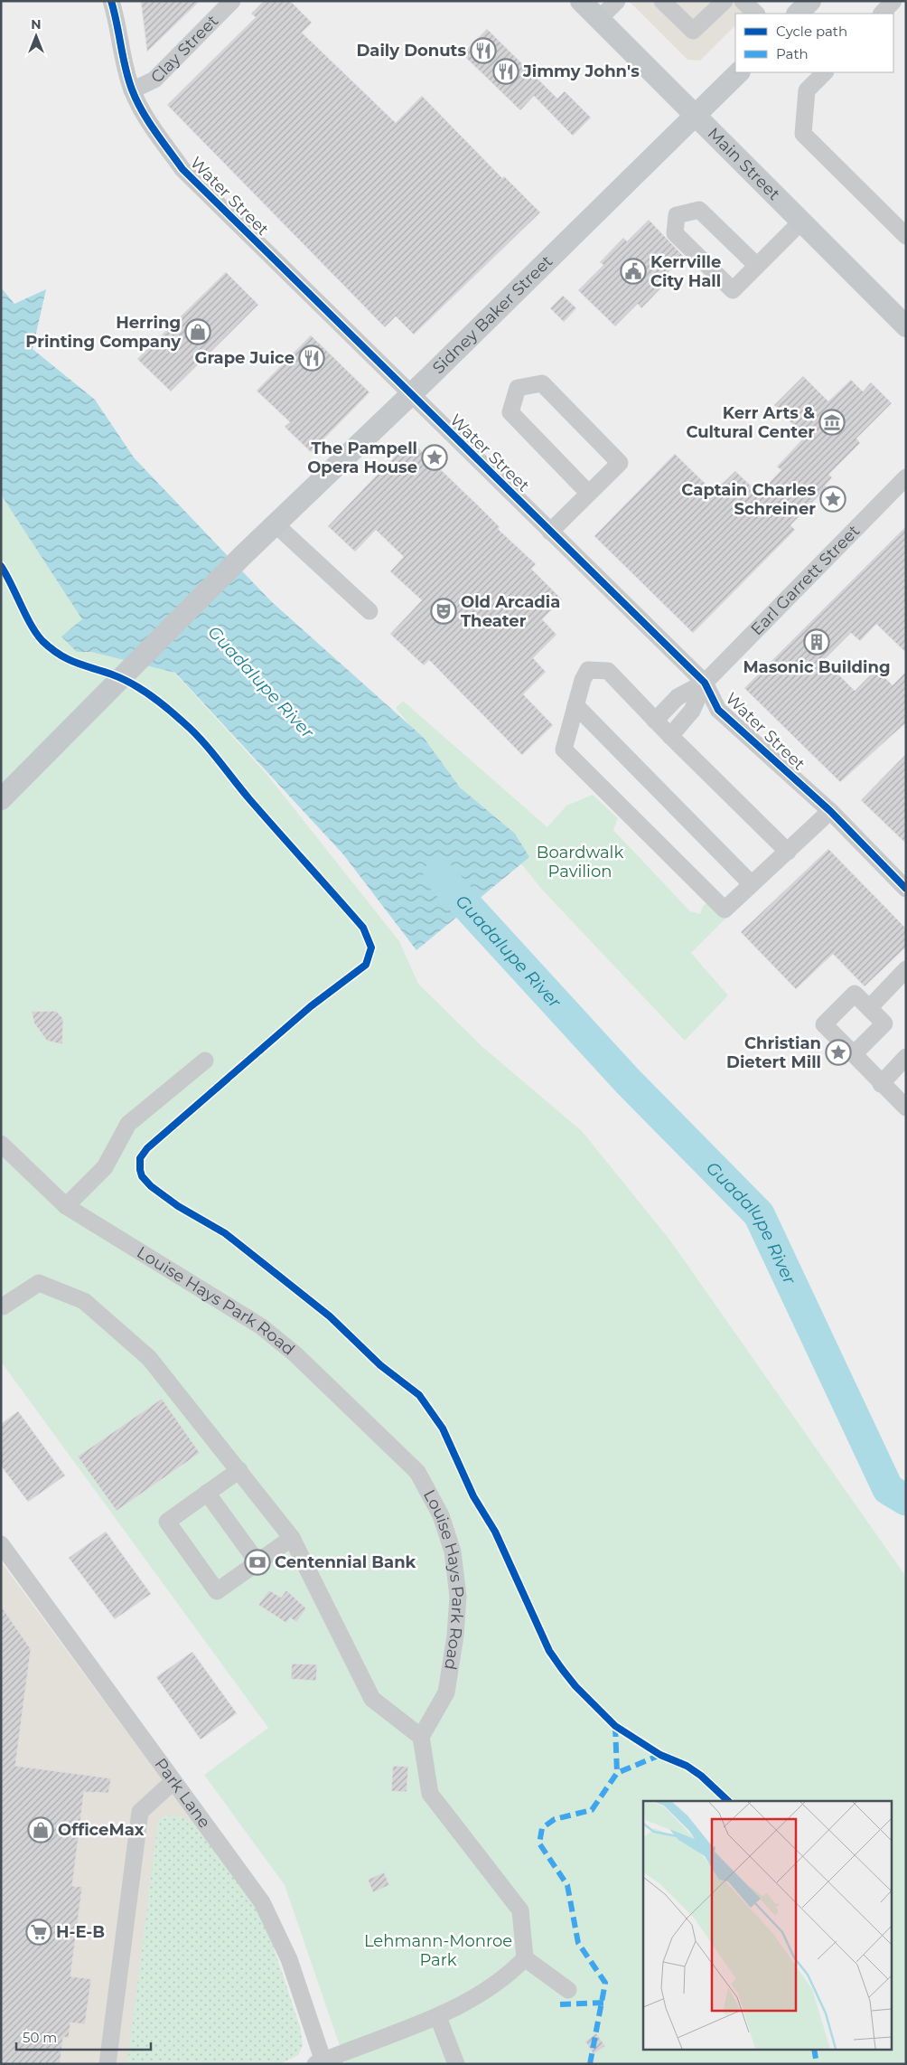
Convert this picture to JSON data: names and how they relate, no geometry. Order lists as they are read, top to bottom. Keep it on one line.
{"streets":{"main road":["Main Street","Sidney Baker Street"],"street":["Clay Street","Water Street","Earl Garrett Street","Louise Hays Park Road","Park Lane"]},"crossings":[["Clay Street","Water Street"],["Main Street","Sidney Baker Street"],["Water Street","Sidney Baker Street"],["Water Street","Earl Garrett Street"]],"water":["Guadalupe River"],"parks":["Boardwalk Pavilion","Lehmann-Monroe Park"],"places":{"restaurant":["Daily Donuts","Jimmy John's","Grape Juice"],"public building":["Kerrville City Hall"],"shop":["Herring Printing Company","OfficeMax"],"museum":["Kerr Arts & Cultural Center"],"place":["The Pampell Opera House","Captain Charles Schreiner","Christian Dietert Mill"],"theatre":["Old Arcadia Theater"],"building":["Masonic Building"],"bank":["Centennial Bank"],"supermarket":["H-E-B"]},"legend":["Cycle path","Path"],"scale_bar":"50 m","north":"top"}
